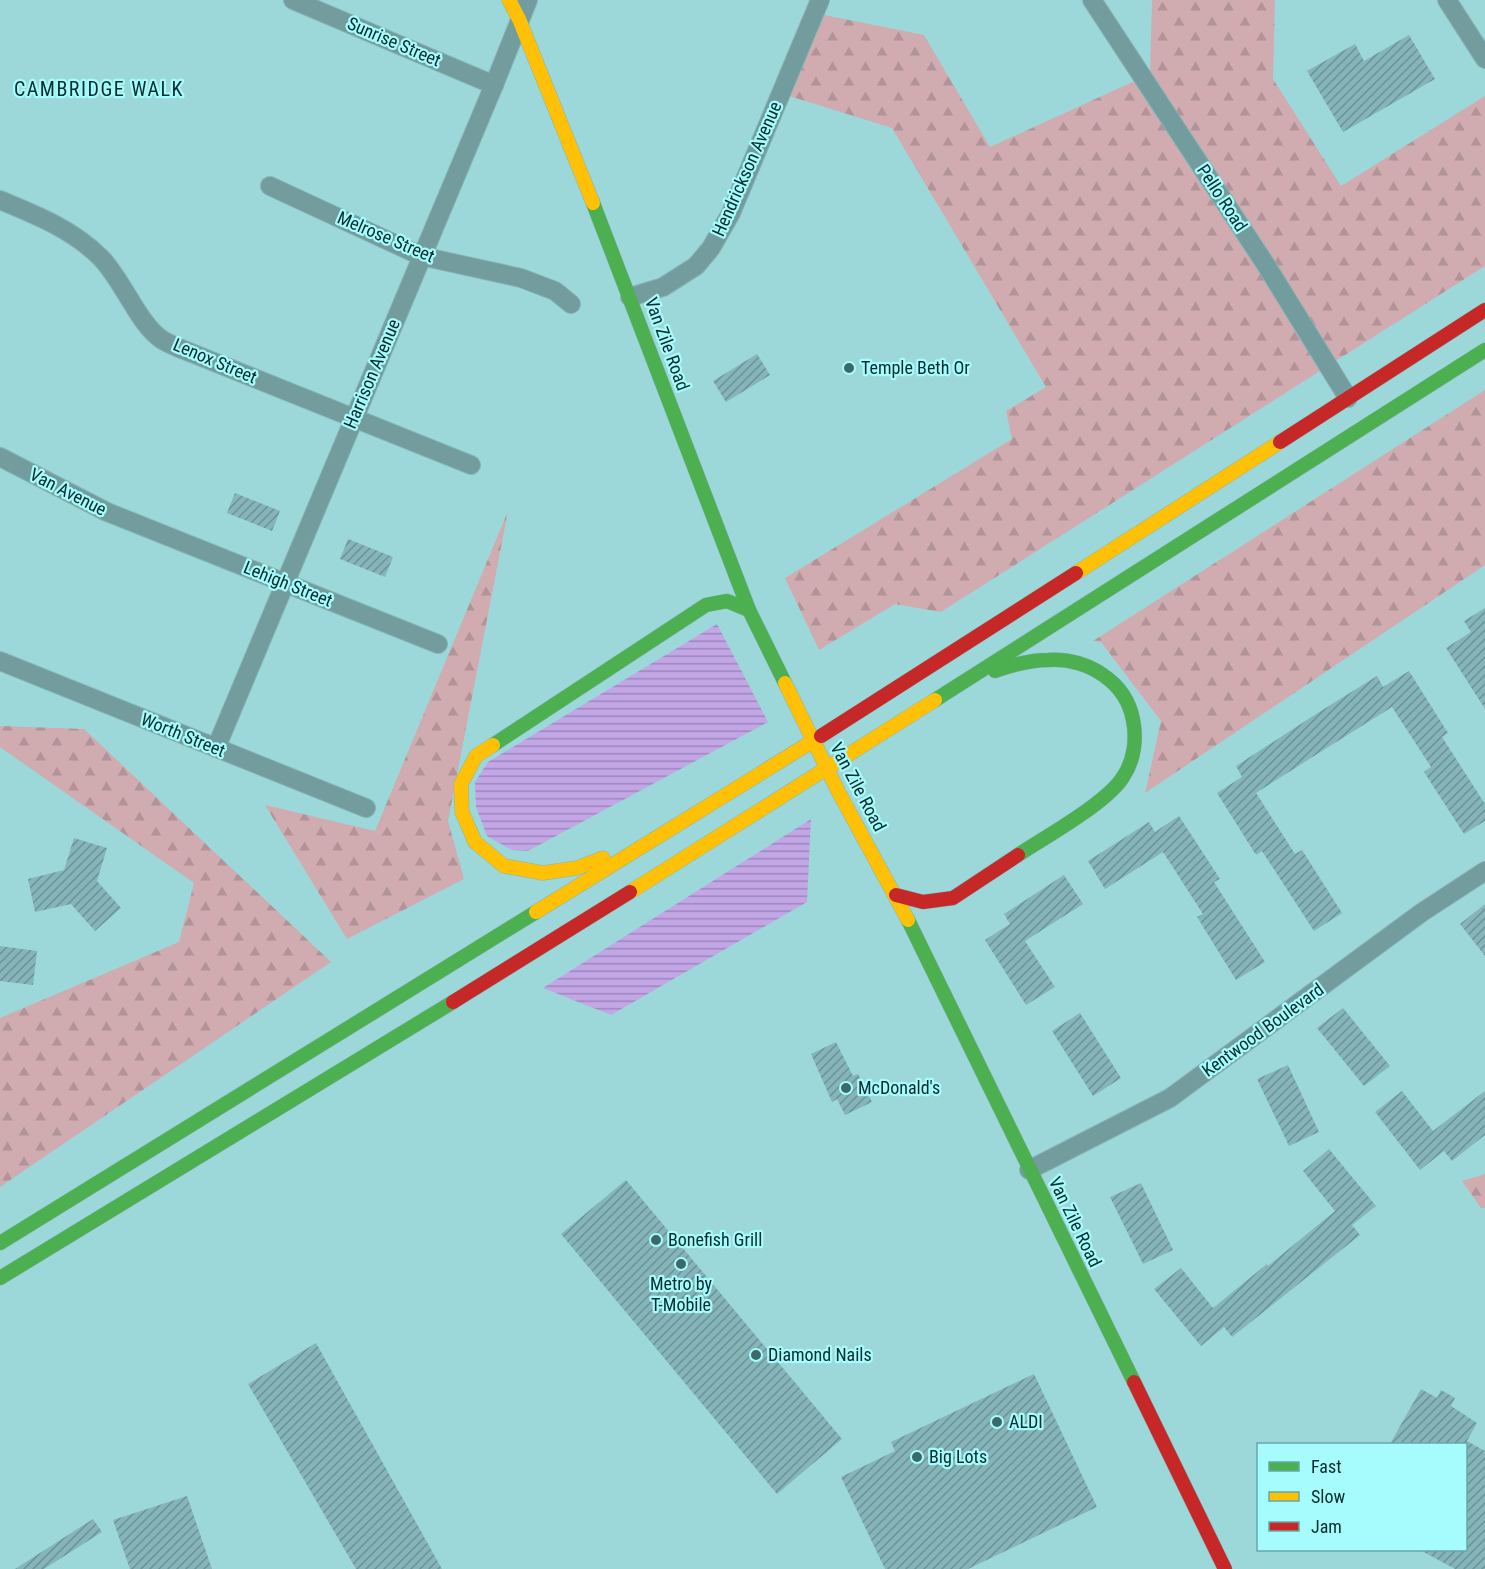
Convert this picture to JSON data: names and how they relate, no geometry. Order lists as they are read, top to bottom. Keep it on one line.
{"streets":{"main road":["Van Zile Road"],"street":["Sunrise Street","Hendrickson Avenue","Pello Road","Melrose Street","Lenox Street","Harrison Avenue","Van Avenue","Lehigh Street","Worth Street","Kentwood Boulevard"]},"crossings":[["Sunrise Street","Harrison Avenue"],["Hendrickson Avenue","Van Zile Road"],["Melrose Street","Harrison Avenue"],["Van Zile Road","Harrison Avenue"],["Van Zile Road","Kentwood Boulevard"],["Lenox Street","Harrison Avenue"],["Harrison Avenue","Lehigh Street"],["Harrison Avenue","Worth Street"],["Van Avenue","Lehigh Street"]],"districts":["CAMBRIDGE WALK"],"places":["Temple Beth Or","McDonald's","Bonefish Grill","Metro by T-Mobile","Diamond Nails","ALDI","Big Lots"],"legend":["Fast","Slow","Jam"]}
